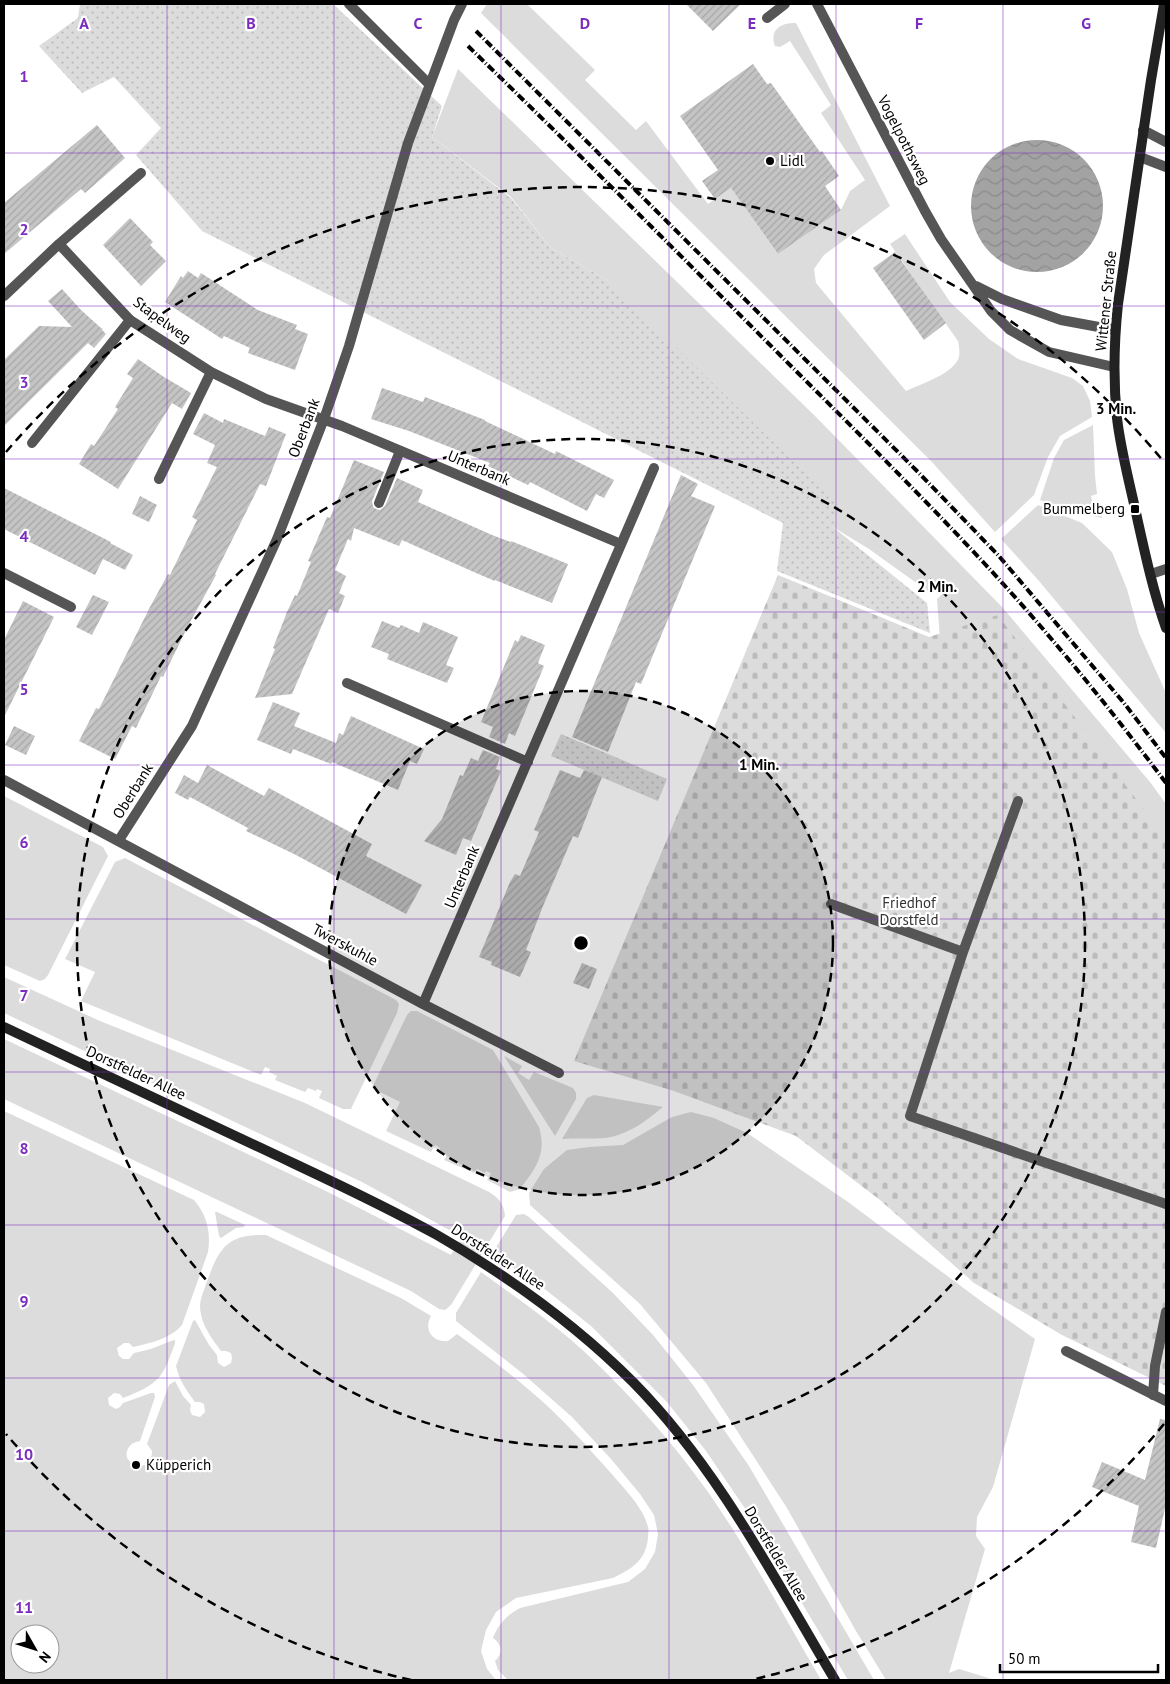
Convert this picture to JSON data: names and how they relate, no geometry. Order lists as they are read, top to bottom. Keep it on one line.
{"streets":{"main road":["Wittener Straße","Dorstfelder Allee"],"street":["Vogelpothsweg","Stapelweg","Oberbank","Unterbank","Twerskuhle"]},"crossings":[["Vogelpothsweg","Wittener Straße"],["Stapelweg","Oberbank"],["Stapelweg","Unterbank"],["Oberbank","Unterbank"],["Oberbank","Twerskuhle"],["Unterbank","Twerskuhle"]],"parks":["Friedhof Dorstfeld"],"places":{"other":["Lidl","Küpperich"],"transit":["Bummelberg"]},"scale_bar":"50 m","north":"bottom right","grid":{"columns":["A","B","C","D","E","F","G"],"rows":["1","2","3","4","5","6","7","8","9","10","11"]},"rings":["3 Min.","2 Min.","1 Min."]}
